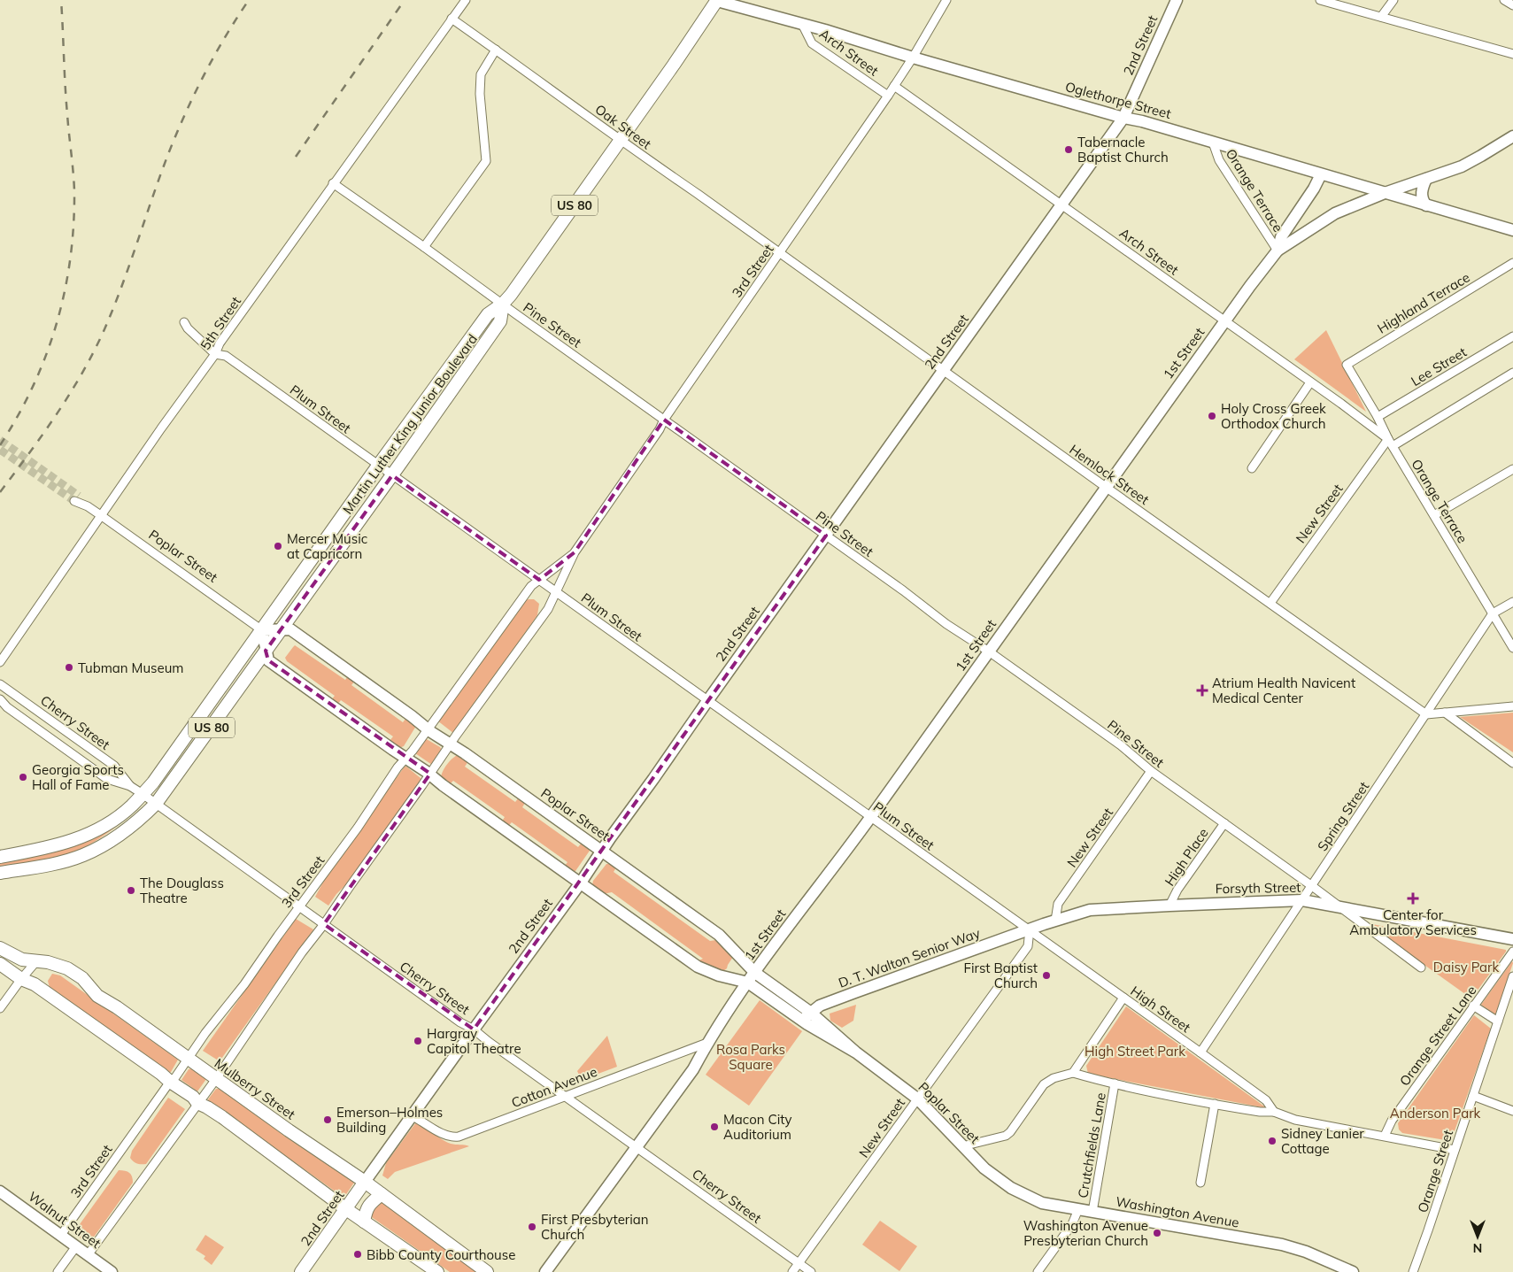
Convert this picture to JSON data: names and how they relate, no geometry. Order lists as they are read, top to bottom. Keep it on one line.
{"streets":{"main road":["2nd Street","US 80","Martin Luther King Junior Boulevard","Mulberry Street"],"street":["Arch Street","Oglethorpe Street","Oak Street","Orange Terrace","3rd Street","Highland Terrace","5th Street","Pine Street","1st Street","Lee Street","Plum Street","Hemlock Street","New Street","Poplar Street","Cherry Street","Spring Street","High Place","Forsyth Street","D. T. Walton Senior Way","High Street","Orange Street Lane","Cotton Avenue","Crutchfields Lane","Orange Street","Washington Avenue","Walnut Street"]},"crossings":[["2nd Street","Arch Street"],["2nd Street","Oglethorpe Street"],["2nd Street","Pine Street"],["2nd Street","Plum Street"],["2nd Street","Hemlock Street"],["2nd Street","Poplar Street"],["2nd Street","Cherry Street"],["2nd Street","Cotton Avenue"],["2nd Street","Mulberry Street"],["Arch Street","Oglethorpe Street"],["Arch Street","Orange Terrace"],["Arch Street","3rd Street"],["Arch Street","1st Street"],["Arch Street","New Street"],["Oglethorpe Street","Orange Terrace"],["Oglethorpe Street","3rd Street"],["Oglethorpe Street","1st Street"],["Oglethorpe Street","Martin Luther King Junior Boulevard"],["Oak Street","3rd Street"],["Oak Street","5th Street"],["Oak Street","Martin Luther King Junior Boulevard"],["Oak Street","Hemlock Street"],["Orange Terrace","Highland Terrace"],["Orange Terrace","1st Street"],["Orange Terrace","Lee Street"],["Orange Terrace","New Street"],["Orange Terrace","Spring Street"],["3rd Street","Pine Street"],["3rd Street","Plum Street"],["3rd Street","Hemlock Street"],["3rd Street","Poplar Street"],["3rd Street","Cherry Street"],["3rd Street","Mulberry Street"],["3rd Street","Walnut Street"],["5th Street","Pine Street"],["5th Street","Plum Street"],["5th Street","Poplar Street"],["Pine Street","1st Street"],["Pine Street","Martin Luther King Junior Boulevard"],["Pine Street","New Street"],["Pine Street","Spring Street"],["Pine Street","High Place"],["Pine Street","Forsyth Street"],["1st Street","Plum Street"],["1st Street","Hemlock Street"],["1st Street","Poplar Street"],["1st Street","Cherry Street"],["1st Street","Cotton Avenue"],["Plum Street","Martin Luther King Junior Boulevard"],["Plum Street","New Street"],["Plum Street","Forsyth Street"],["Plum Street","D. T. Walton Senior Way"],["Plum Street","High Street"],["Martin Luther King Junior Boulevard","Poplar Street"],["Martin Luther King Junior Boulevard","Cherry Street"],["Hemlock Street","New Street"],["Hemlock Street","Spring Street"],["New Street","Poplar Street"],["New Street","Cherry Street"],["New Street","Forsyth Street"],["New Street","D. T. Walton Senior Way"],["New Street","High Street"],["Poplar Street","D. T. Walton Senior Way"],["Poplar Street","Washington Avenue"],["Cherry Street","Cotton Avenue"],["Spring Street","Forsyth Street"],["Spring Street","High Street"],["High Place","Forsyth Street"],["Forsyth Street","D. T. Walton Senior Way"],["Forsyth Street","High Street"],["D. T. Walton Senior Way","High Street"],["High Street","Orange Street Lane"],["High Street","Crutchfields Lane"],["High Street","Orange Street"],["Crutchfields Lane","Washington Avenue"]],"parks":["Daisy Park","Rosa Parks Square","High Street Park","Anderson Park"],"places":{"other":["Tabernacle Baptist Church","Holy Cross Greek Orthodox Church","Mercer Music at Capricorn","Tubman Museum","Georgia Sports Hall of Fame","The Douglass Theatre","First Baptist Church","Hargray Capitol Theatre","Emerson–Holmes Building","Macon City Auditorium","Sidney Lanier Cottage","First Presbyterian Church","Washington Avenue Presbyterian Church","Bibb County Courthouse"],"health":["Atrium Health Navicent Medical Center","Center for Ambulatory Services"]},"north":"bottom"}
